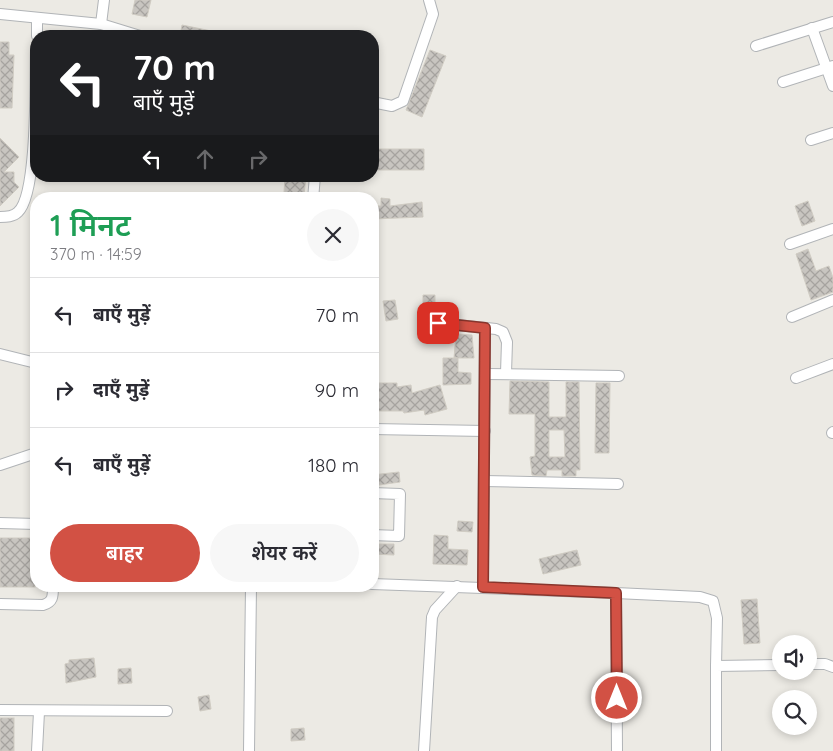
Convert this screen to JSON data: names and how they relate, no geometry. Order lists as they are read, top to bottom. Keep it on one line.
{"page":{"turn":["70 m","बाएँ मुड़ें"],"heading":["1 मिनट","370 m · 14:59"],"list":[{"name":"बाएँ मुड़ें","value":"70 m"},{"name":"दाएँ मुड़ें","value":"90 m"},{"name":"बाएँ मुड़ें","value":"180 m"}],"buttons":["बाहर","शेयर करें"]}}
